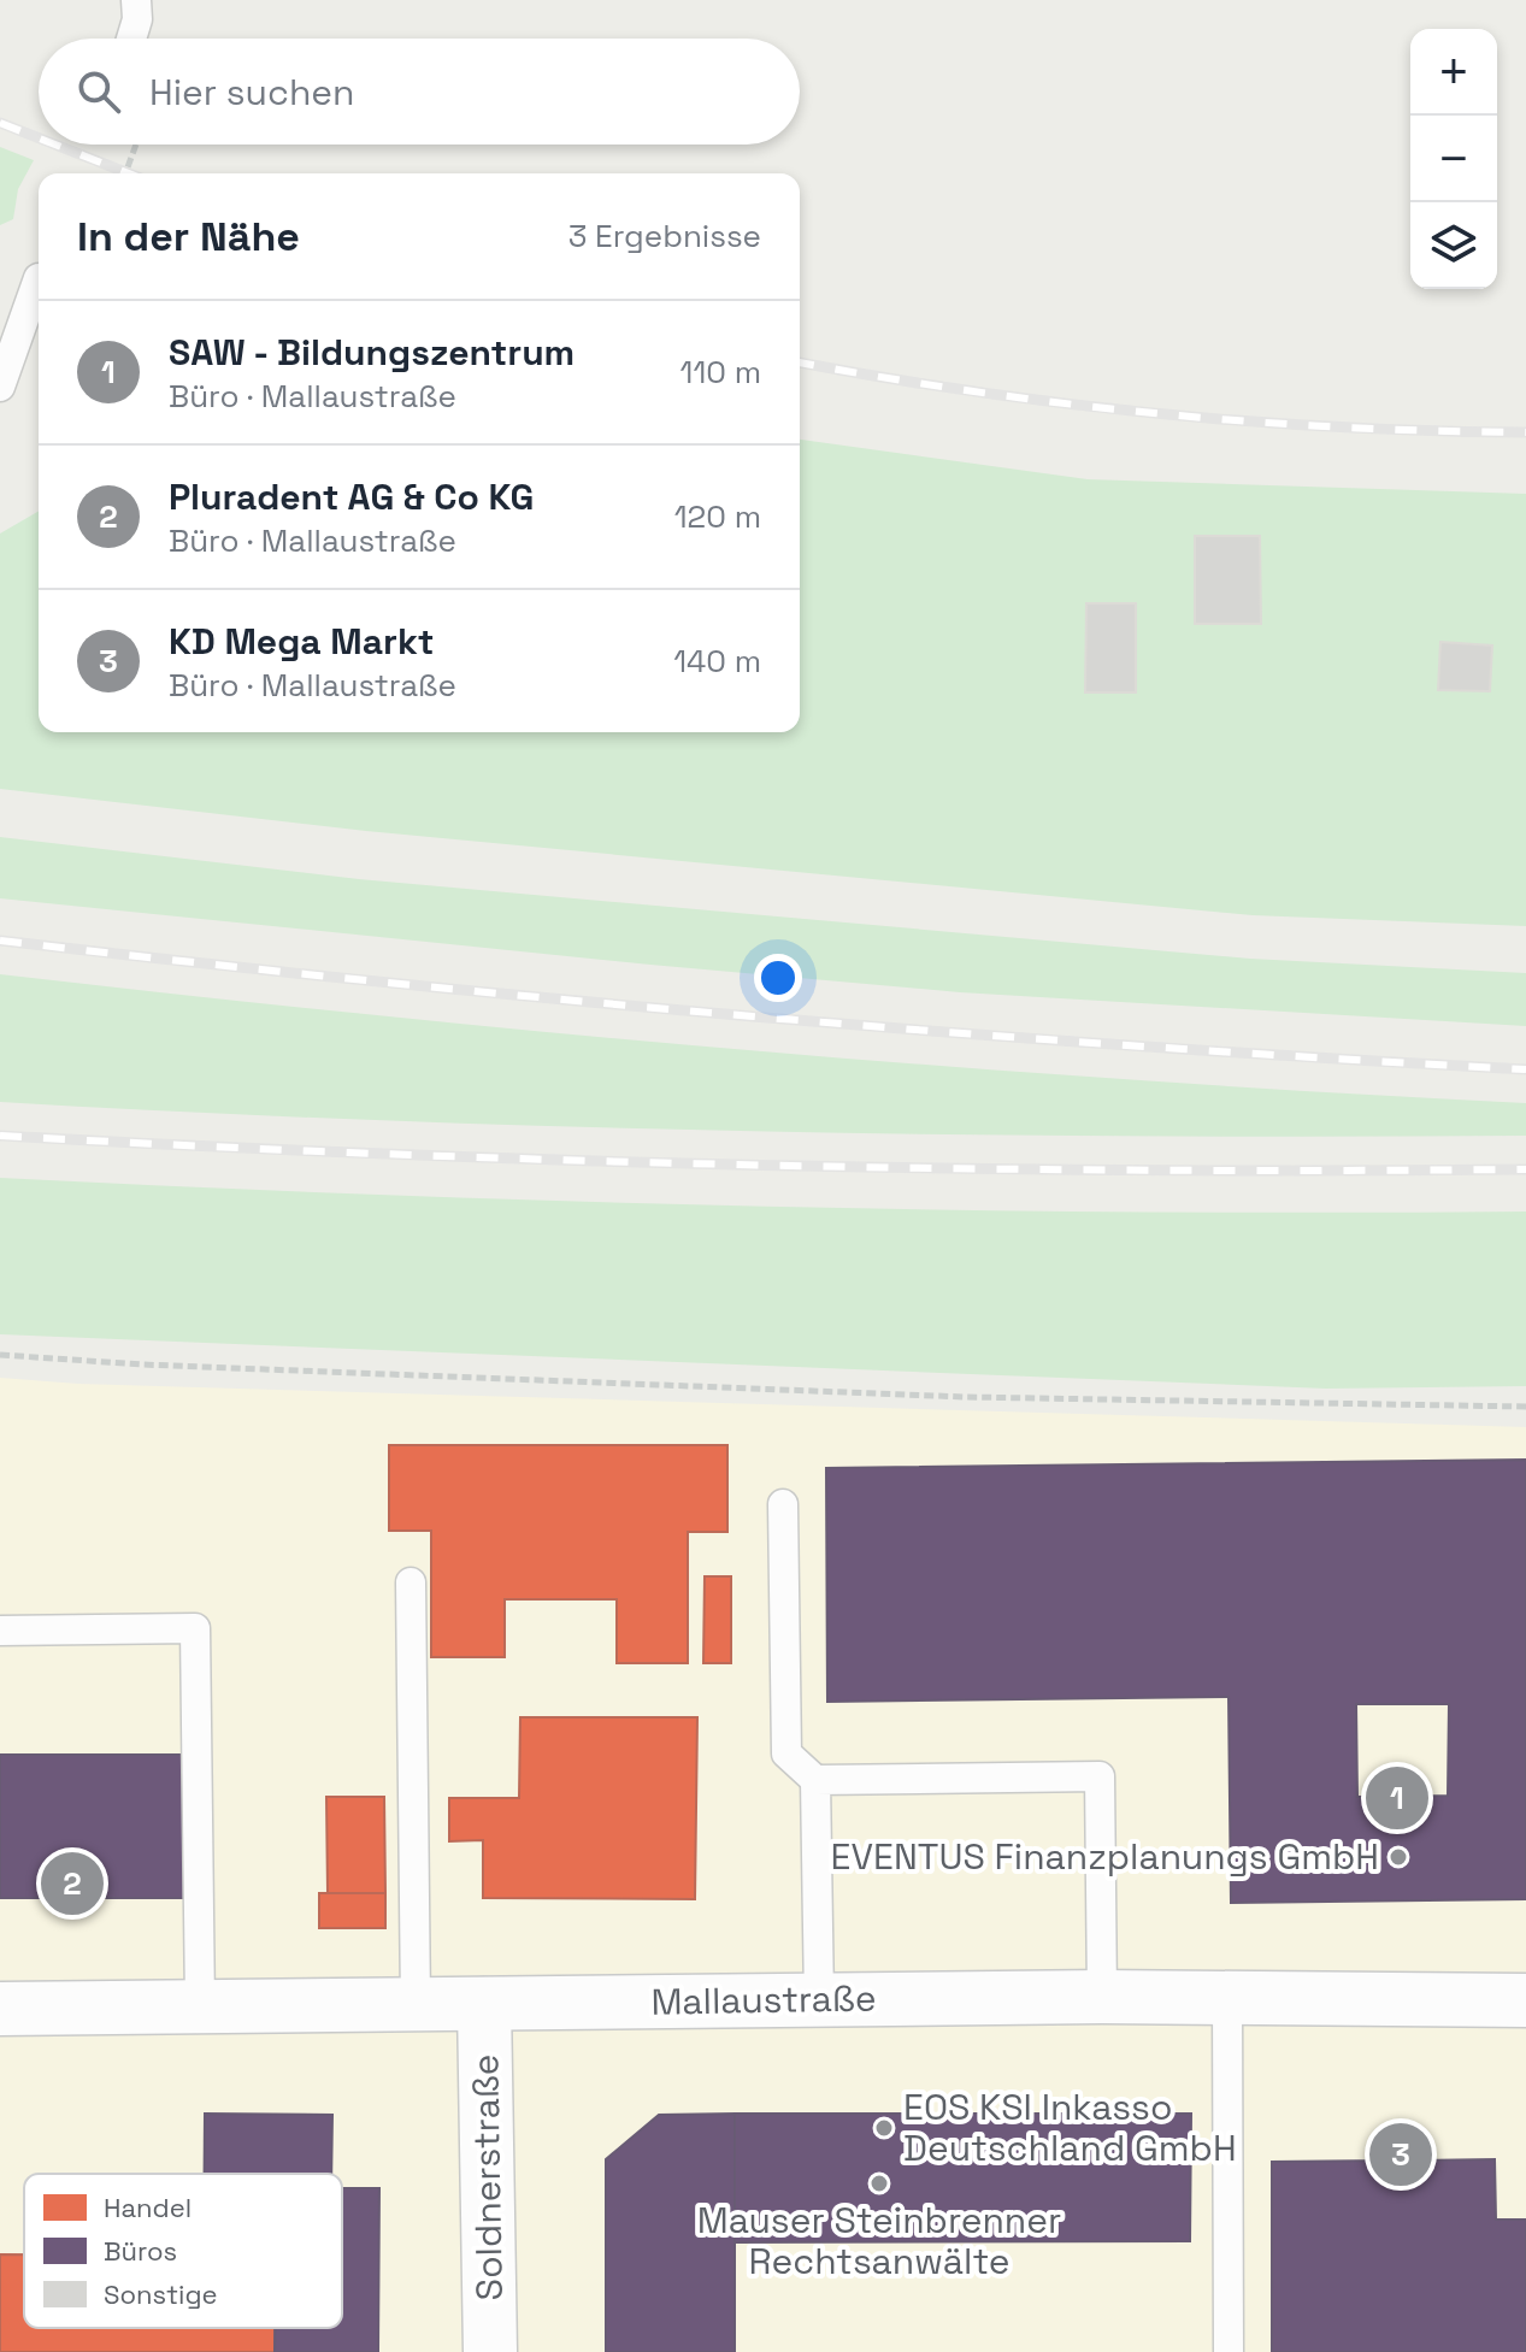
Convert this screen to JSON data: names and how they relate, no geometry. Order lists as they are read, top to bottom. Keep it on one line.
{"streets":{"street":["Mallaustraße","Soldnerstraße"]},"crossings":[["Mallaustraße","Soldnerstraße"]],"places":["EVENTUS Finanzplanungs GmbH","EOS KSI Inkasso Deutschland GmbH","Mauser Steinbrenner Rechtsanwälte"],"legend":["Handel","Büros","Sonstige"],"page":{"map_buttons":["+","−"],"search":"Hier suchen","heading":["In der Nähe","3 Ergebnisse"],"list":[{"mark":"1","name":"SAW - Bildungszentrum","note":"Büro · Mallaustraße","value":"110 m"},{"mark":"2","name":"Pluradent AG & Co KG","note":"Büro · Mallaustraße","value":"120 m"},{"mark":"3","name":"KD Mega Markt","note":"Büro · Mallaustraße","value":"140 m"}],"pins":["1","2","3"]}}
